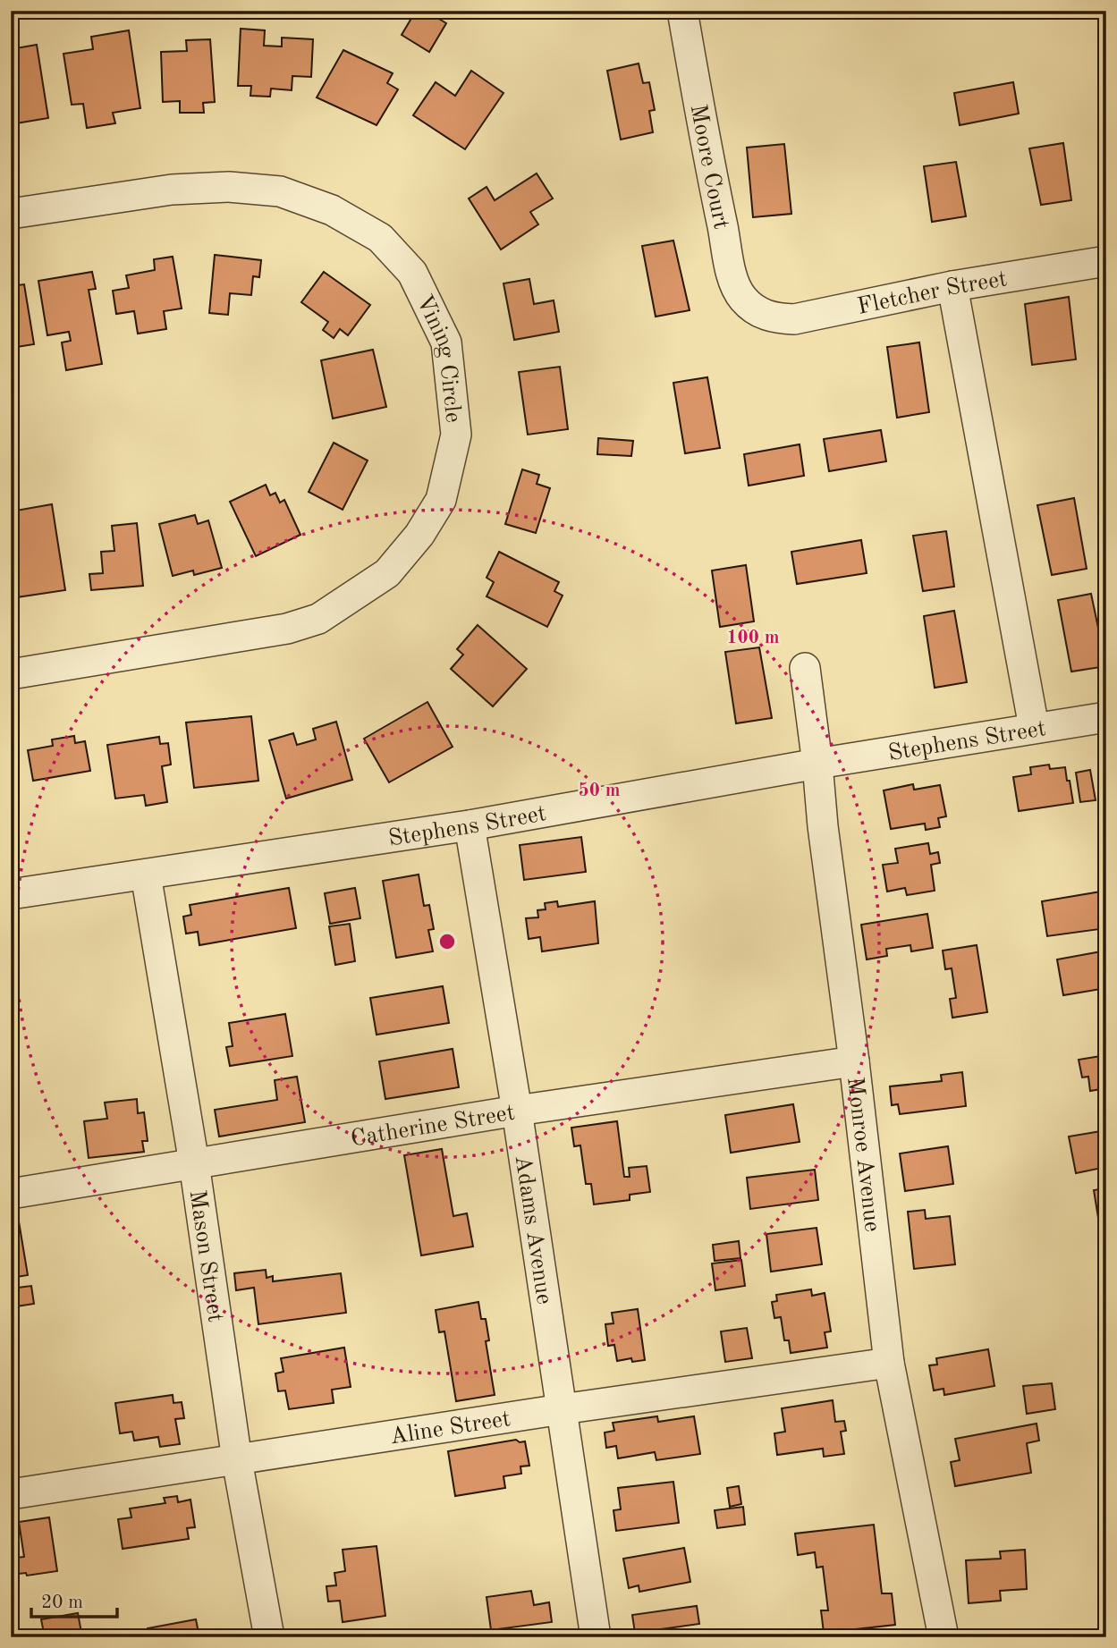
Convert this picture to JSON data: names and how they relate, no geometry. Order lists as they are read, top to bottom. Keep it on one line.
{"streets":{"street":["Moore Court","Fletcher Street","Vining Circle","Stephens Street","Catherine Street","Monroe Avenue","Adams Avenue","Mason Street","Aline Street"]},"crossings":[["Moore Court","Fletcher Street"],["Stephens Street","Monroe Avenue"],["Stephens Street","Adams Avenue"],["Stephens Street","Mason Street"],["Catherine Street","Monroe Avenue"],["Catherine Street","Adams Avenue"],["Catherine Street","Mason Street"],["Monroe Avenue","Aline Street"],["Adams Avenue","Aline Street"],["Mason Street","Aline Street"]],"scale_bar":"20 m","rings":["100 m","50 m"]}
